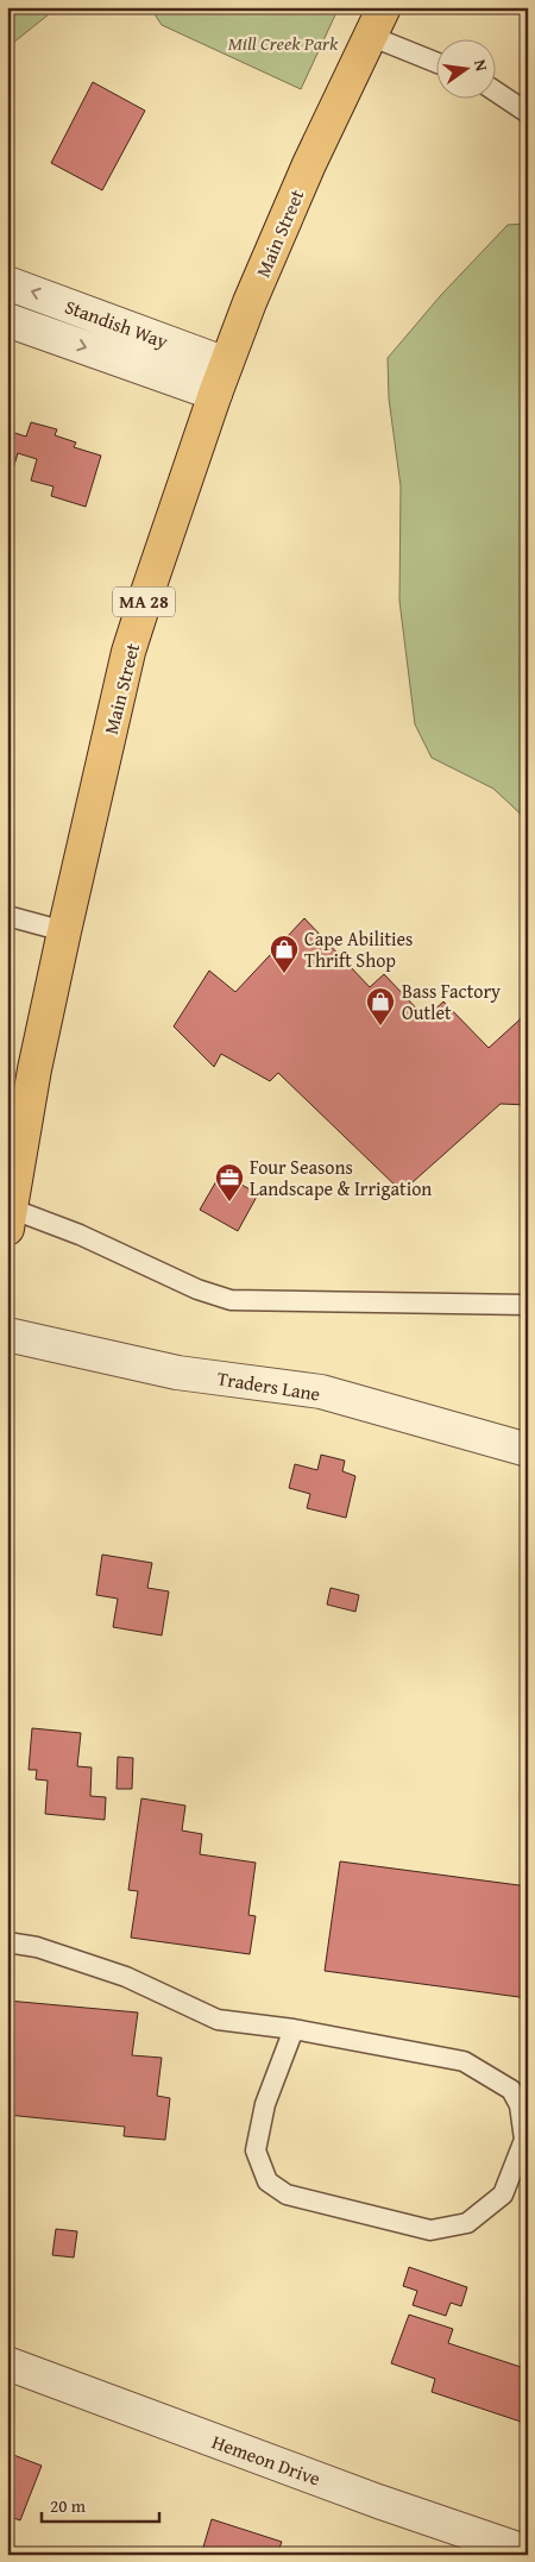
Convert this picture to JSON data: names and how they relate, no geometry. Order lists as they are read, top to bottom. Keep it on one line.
{"streets":{"main road":["Main Street","MA 28"],"street":["Standish Way","Traders Lane","Hemeon Drive"]},"crossings":[["Main Street","Standish Way"]],"parks":["Mill Creek Park"],"places":{"shop":["Cape Abilities Thrift Shop","Bass Factory Outlet"],"office":["Four Seasons Landscape & Irrigation"]},"scale_bar":"20 m","north":"right"}
